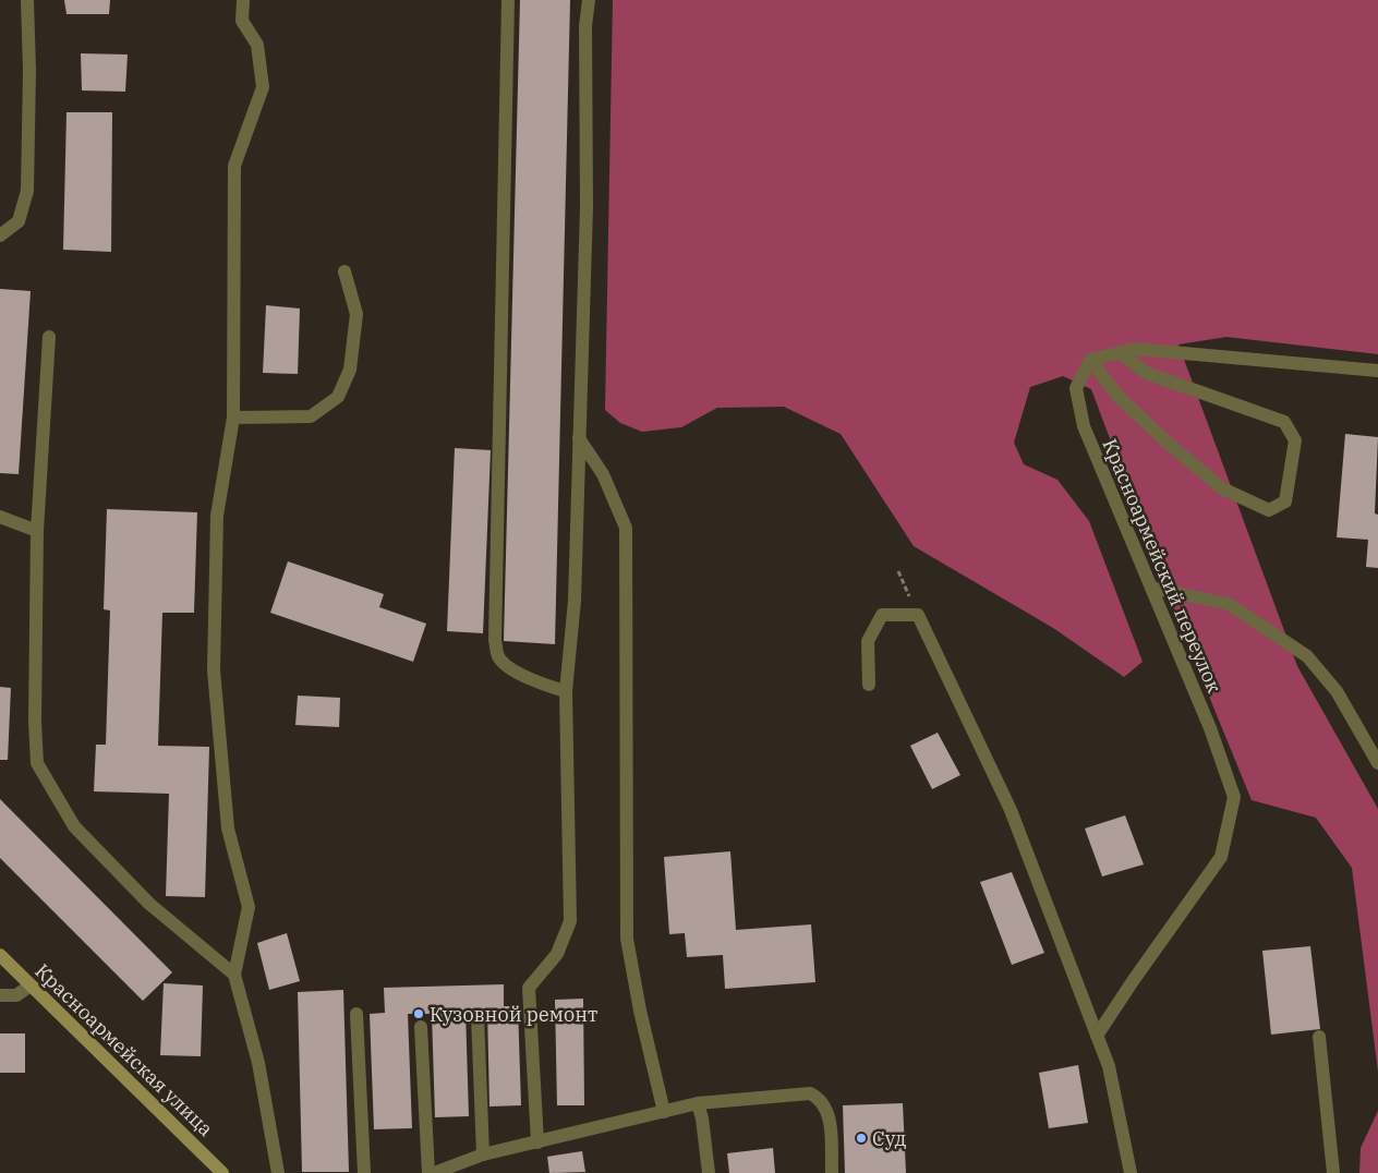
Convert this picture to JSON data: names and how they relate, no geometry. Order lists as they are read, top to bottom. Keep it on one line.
{"streets":{"main road":["Красноармейская улица"],"street":["Красноармейский переулок"]},"places":["Кузовной ремонт","Суд"]}
